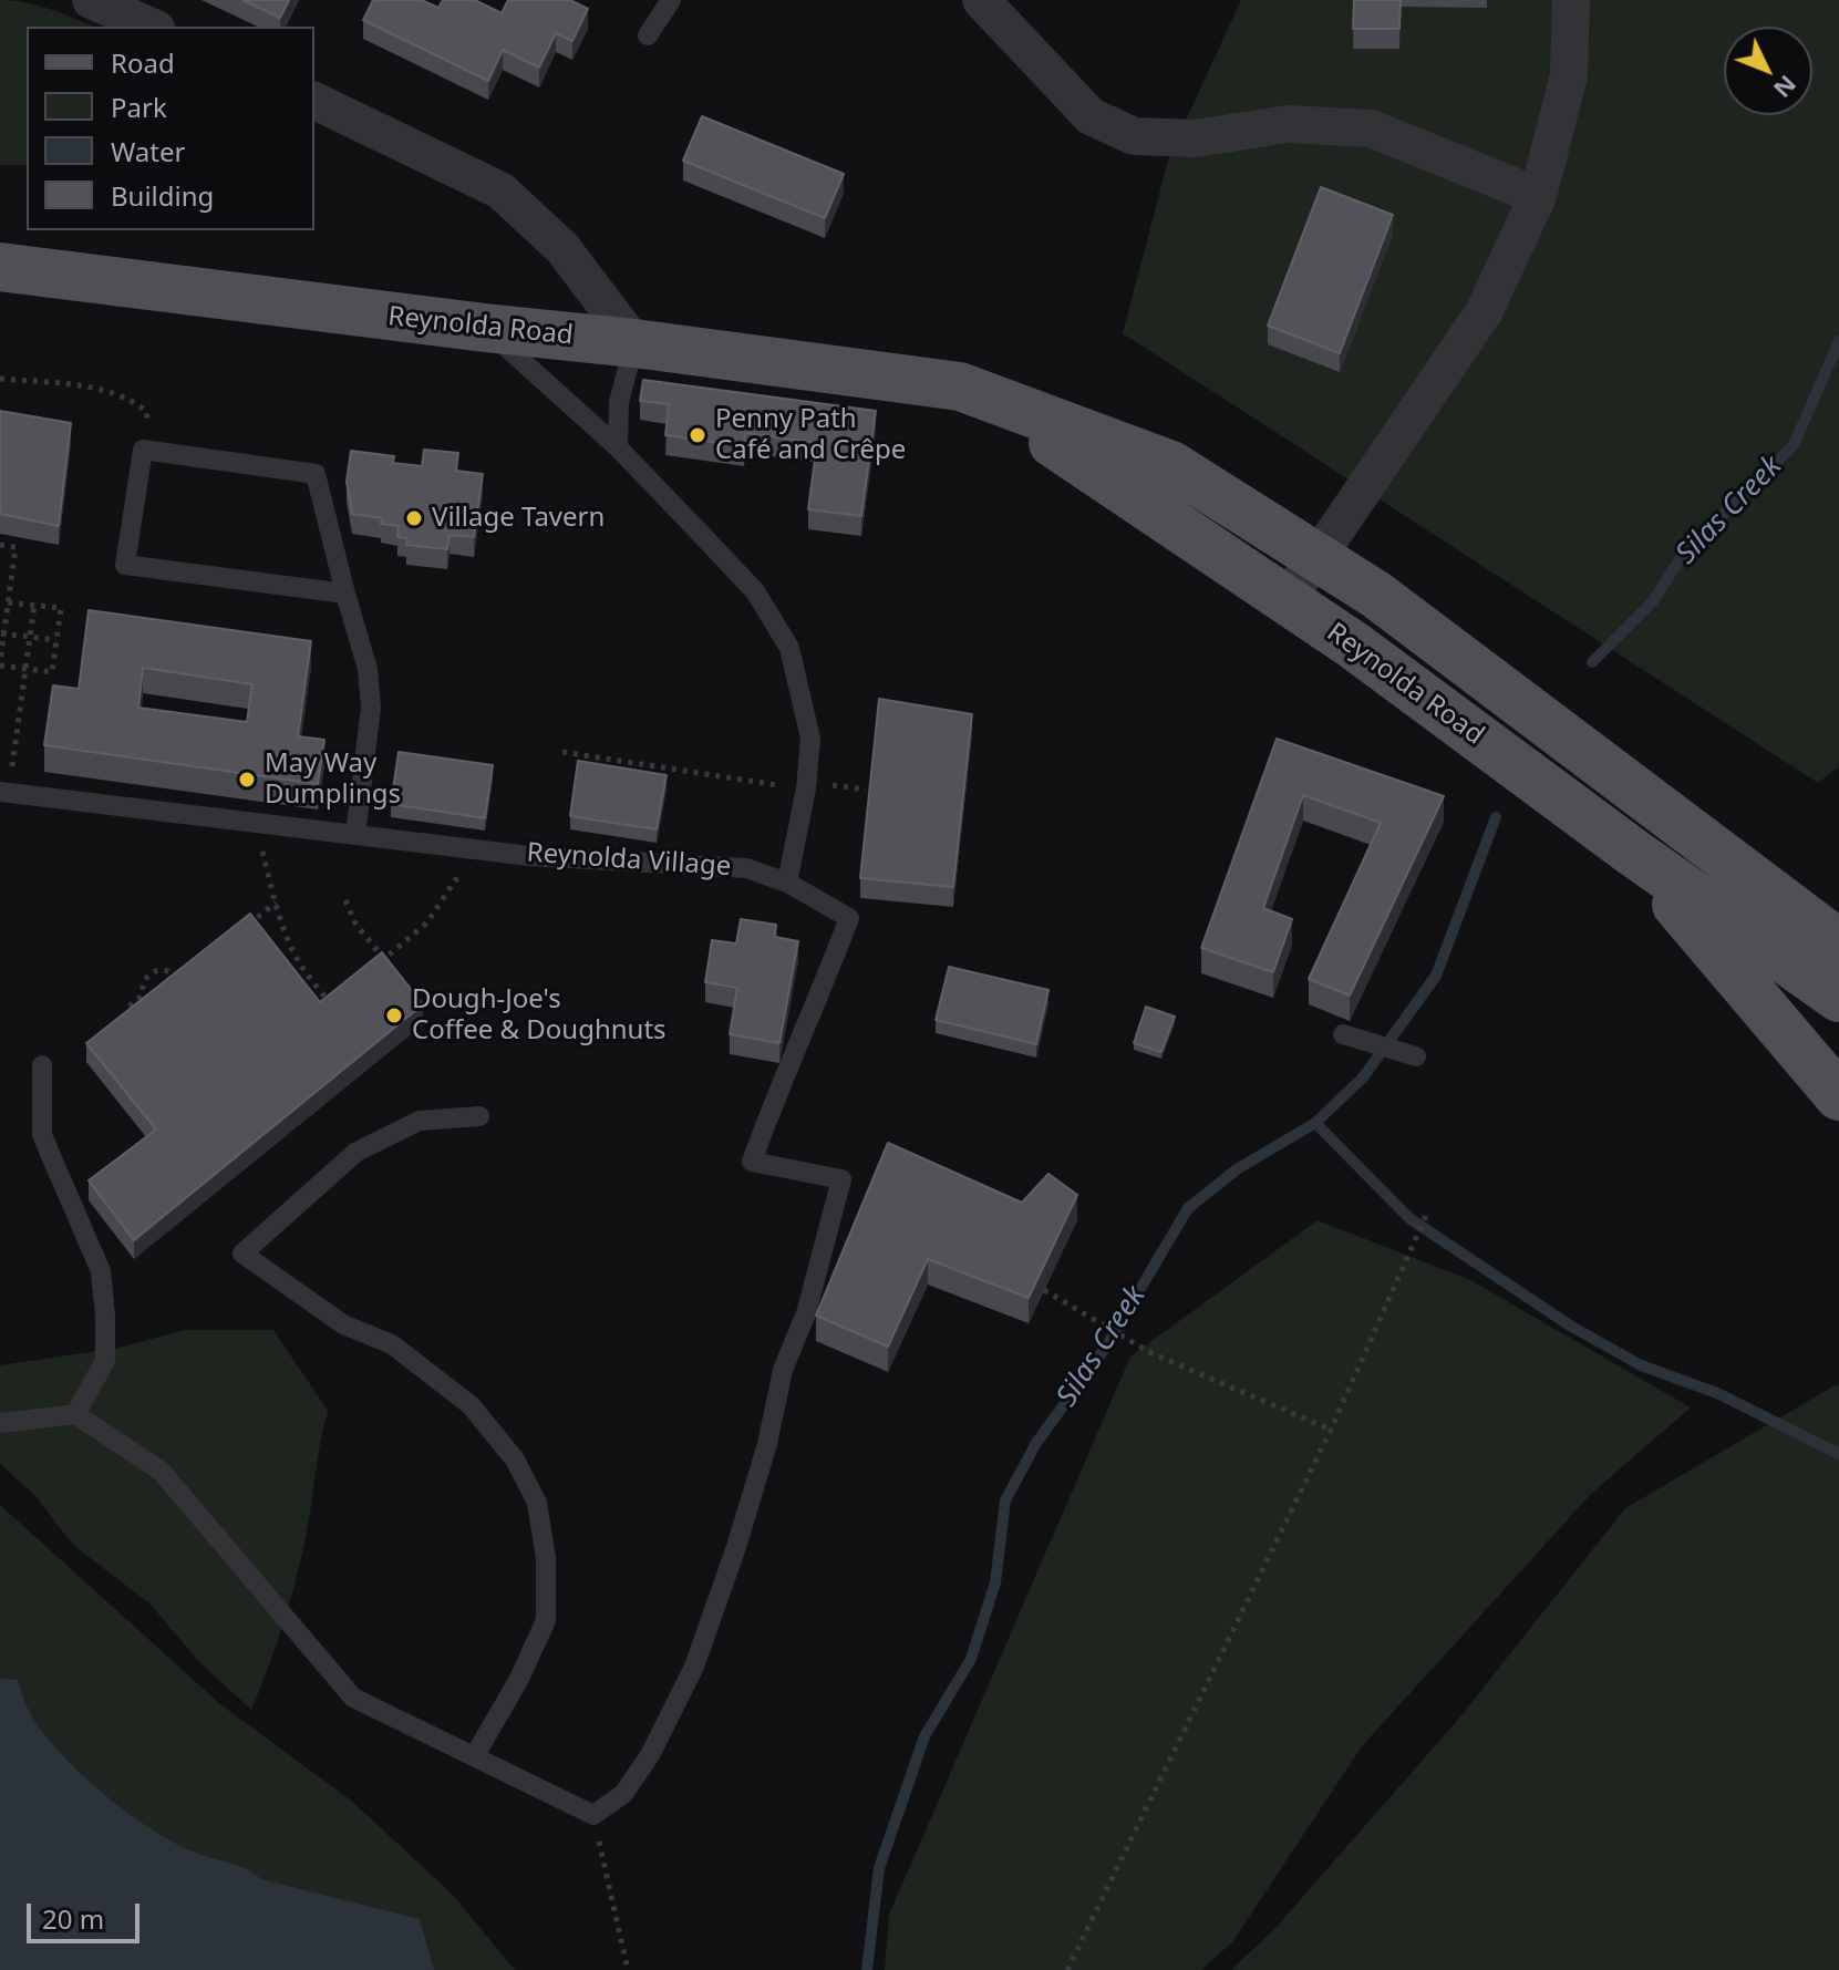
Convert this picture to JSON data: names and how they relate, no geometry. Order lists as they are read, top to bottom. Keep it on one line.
{"streets":{"main road":["Reynolda Road"],"lane":["Reynolda Village"]},"water":["Silas Creek"],"places":["Penny Path Café and Crêpe","Village Tavern","May Way Dumplings","Dough-Joe's Coffee & Doughnuts"],"legend":["Road","Park","Water","Building"],"scale_bar":"20 m","north":"bottom right"}
